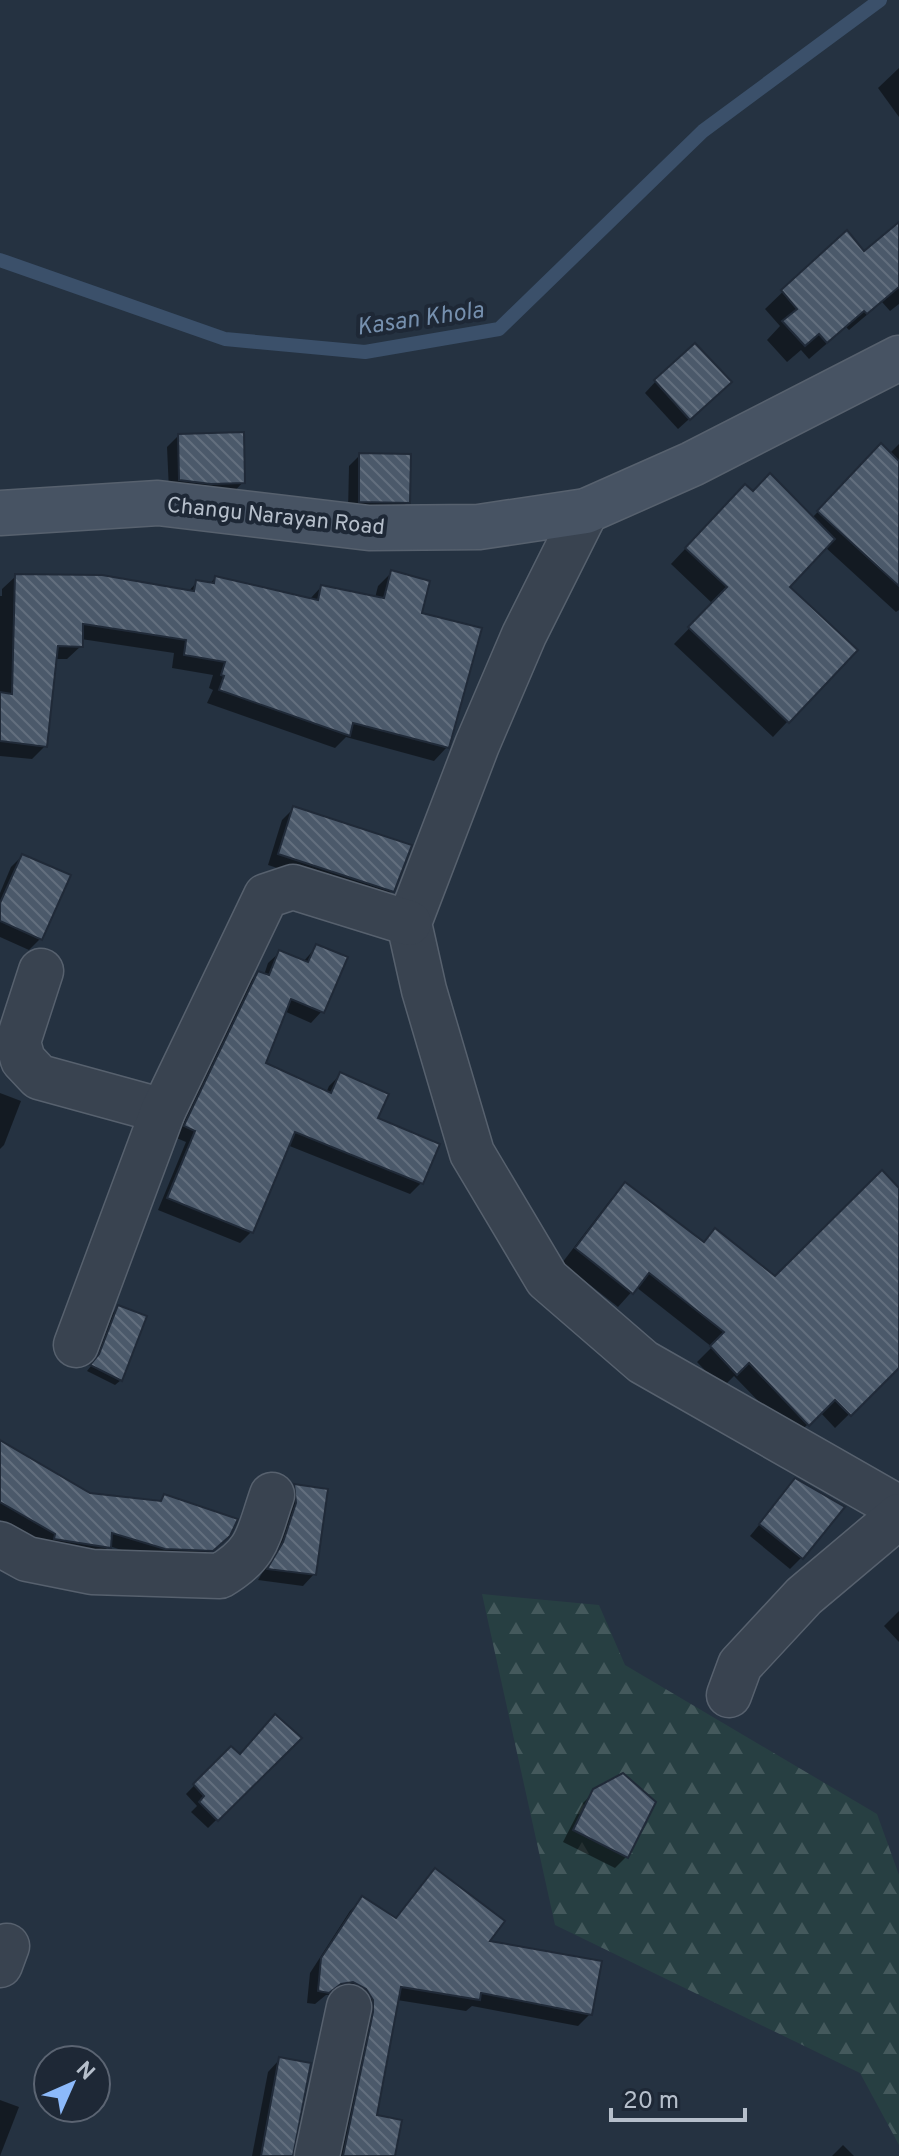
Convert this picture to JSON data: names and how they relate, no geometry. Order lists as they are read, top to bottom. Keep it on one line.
{"streets":{"main road":["Changu Narayan Road"]},"water":["Kasan Khola"],"scale_bar":"20 m","north":"top right"}
